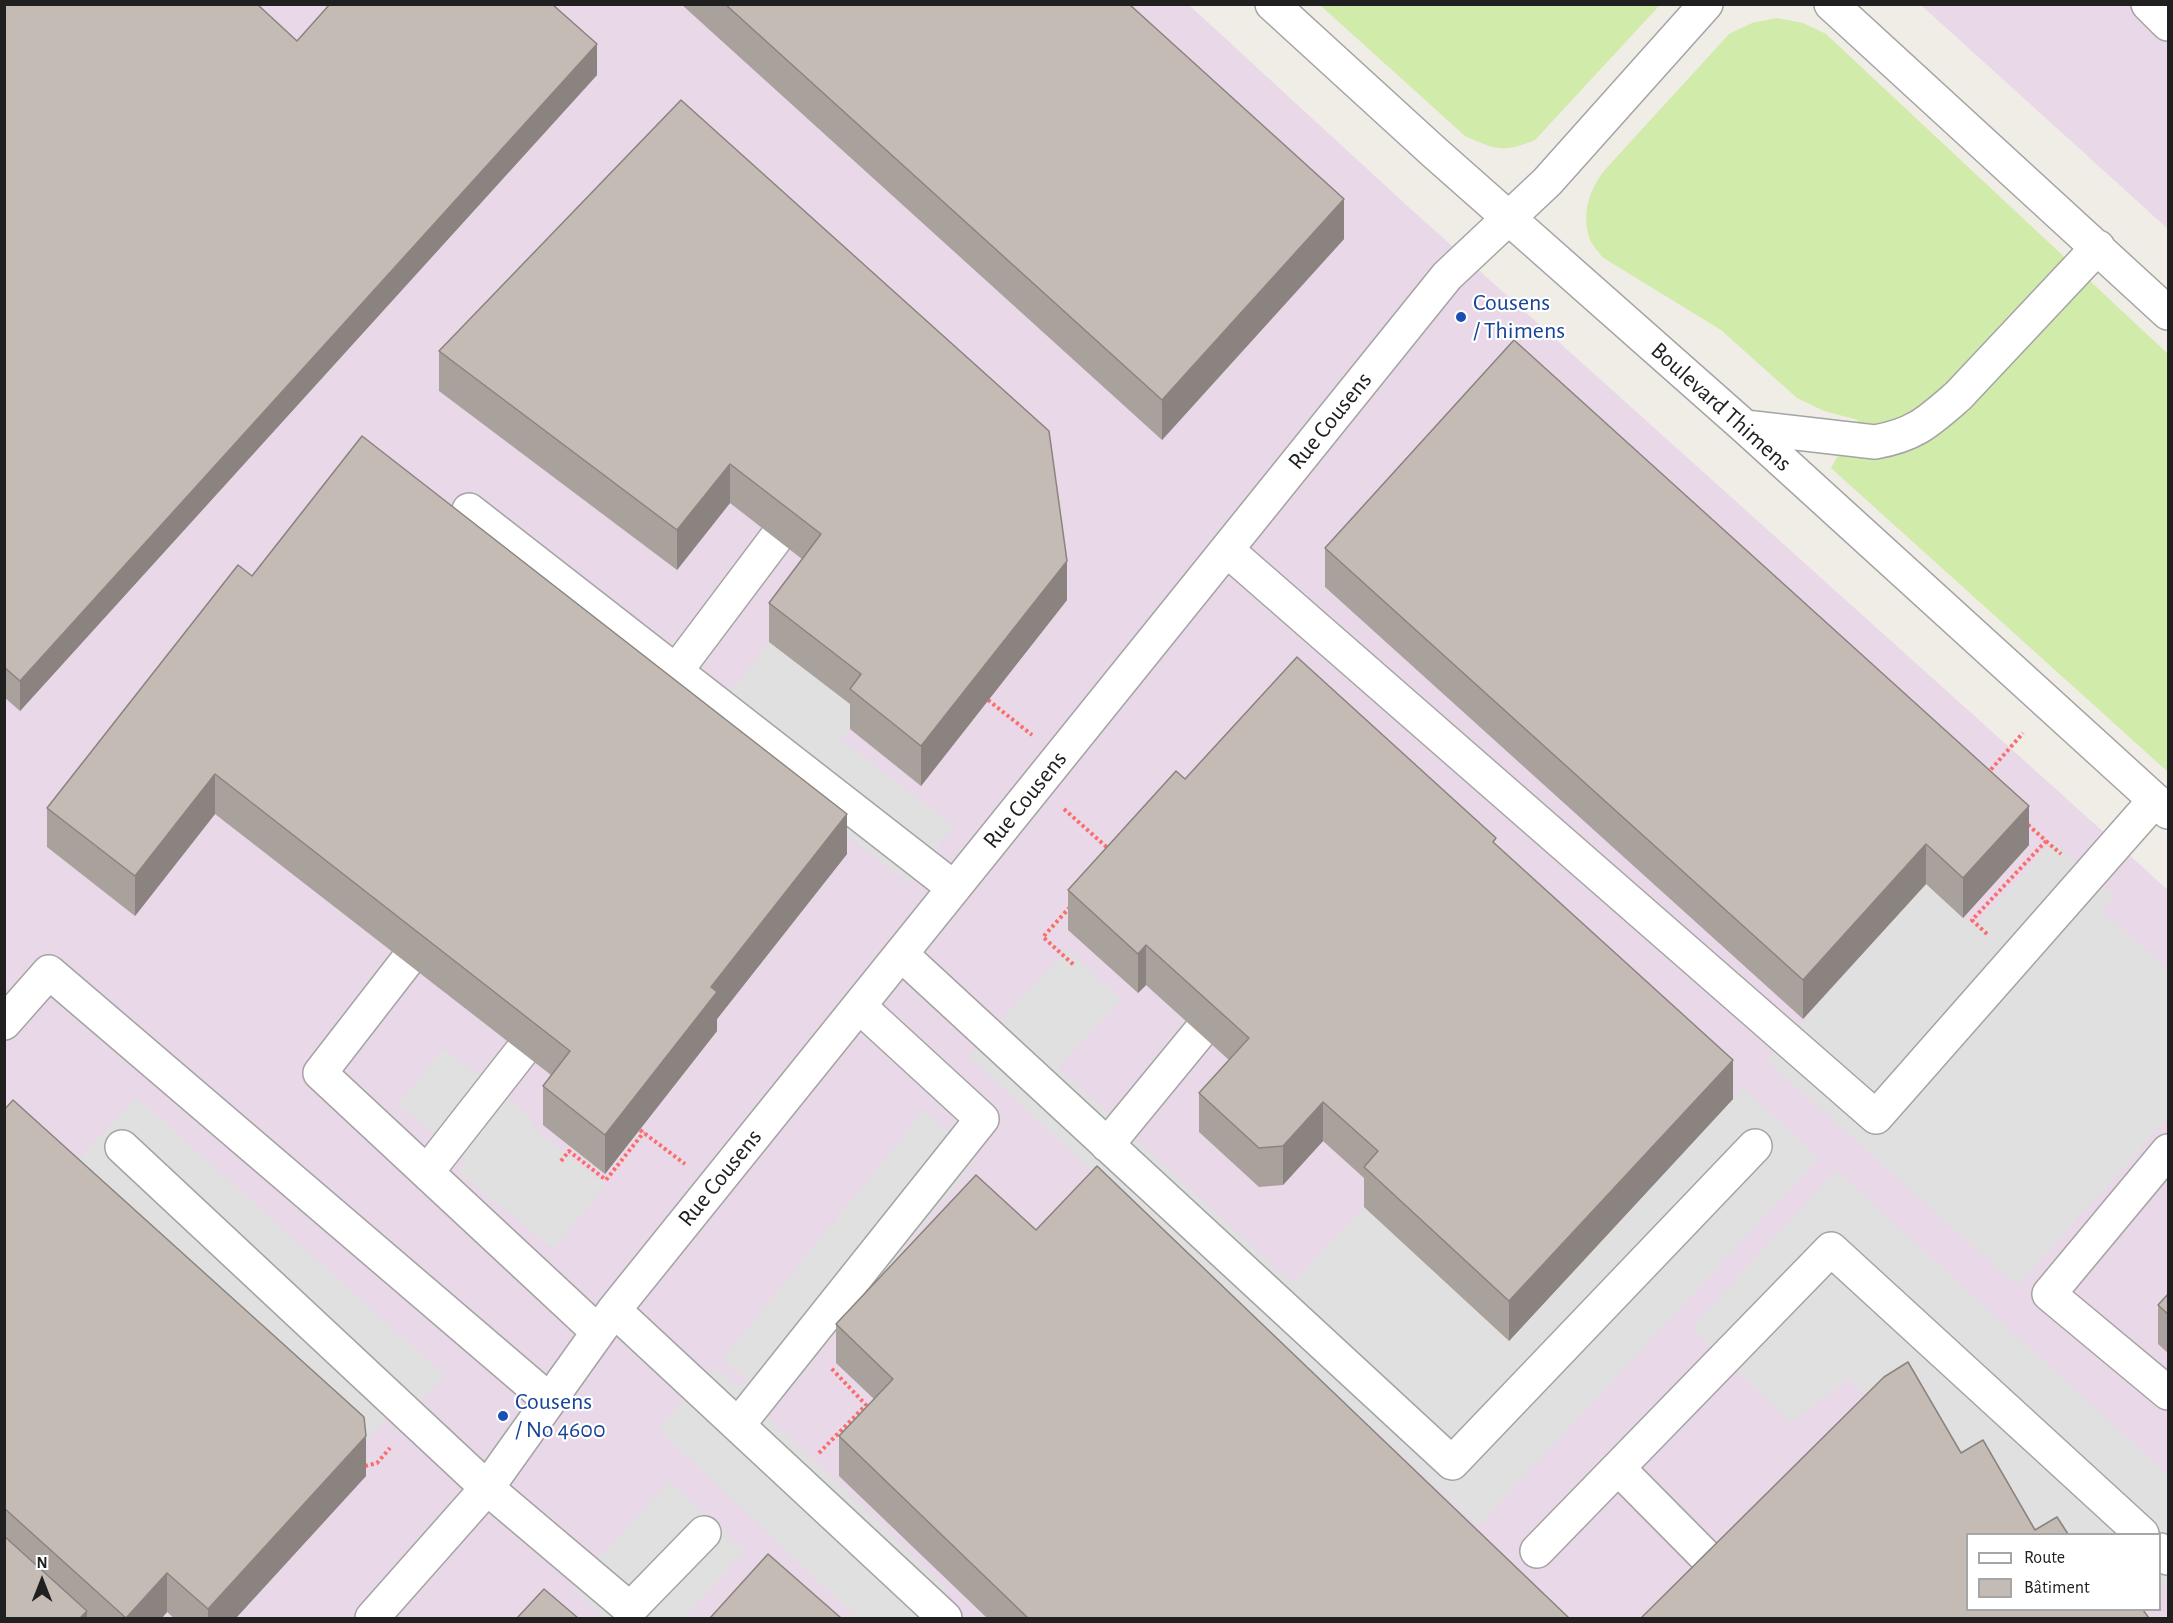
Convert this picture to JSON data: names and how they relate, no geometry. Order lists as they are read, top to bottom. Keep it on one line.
{"streets":{"street":["Boulevard Thimens","Rue Cousens"]},"crossings":[["Boulevard Thimens","Rue Cousens"]],"places":["Cousens / Thimens","Cousens / No 4600"],"legend":["Route","Bâtiment"],"north":"top"}
